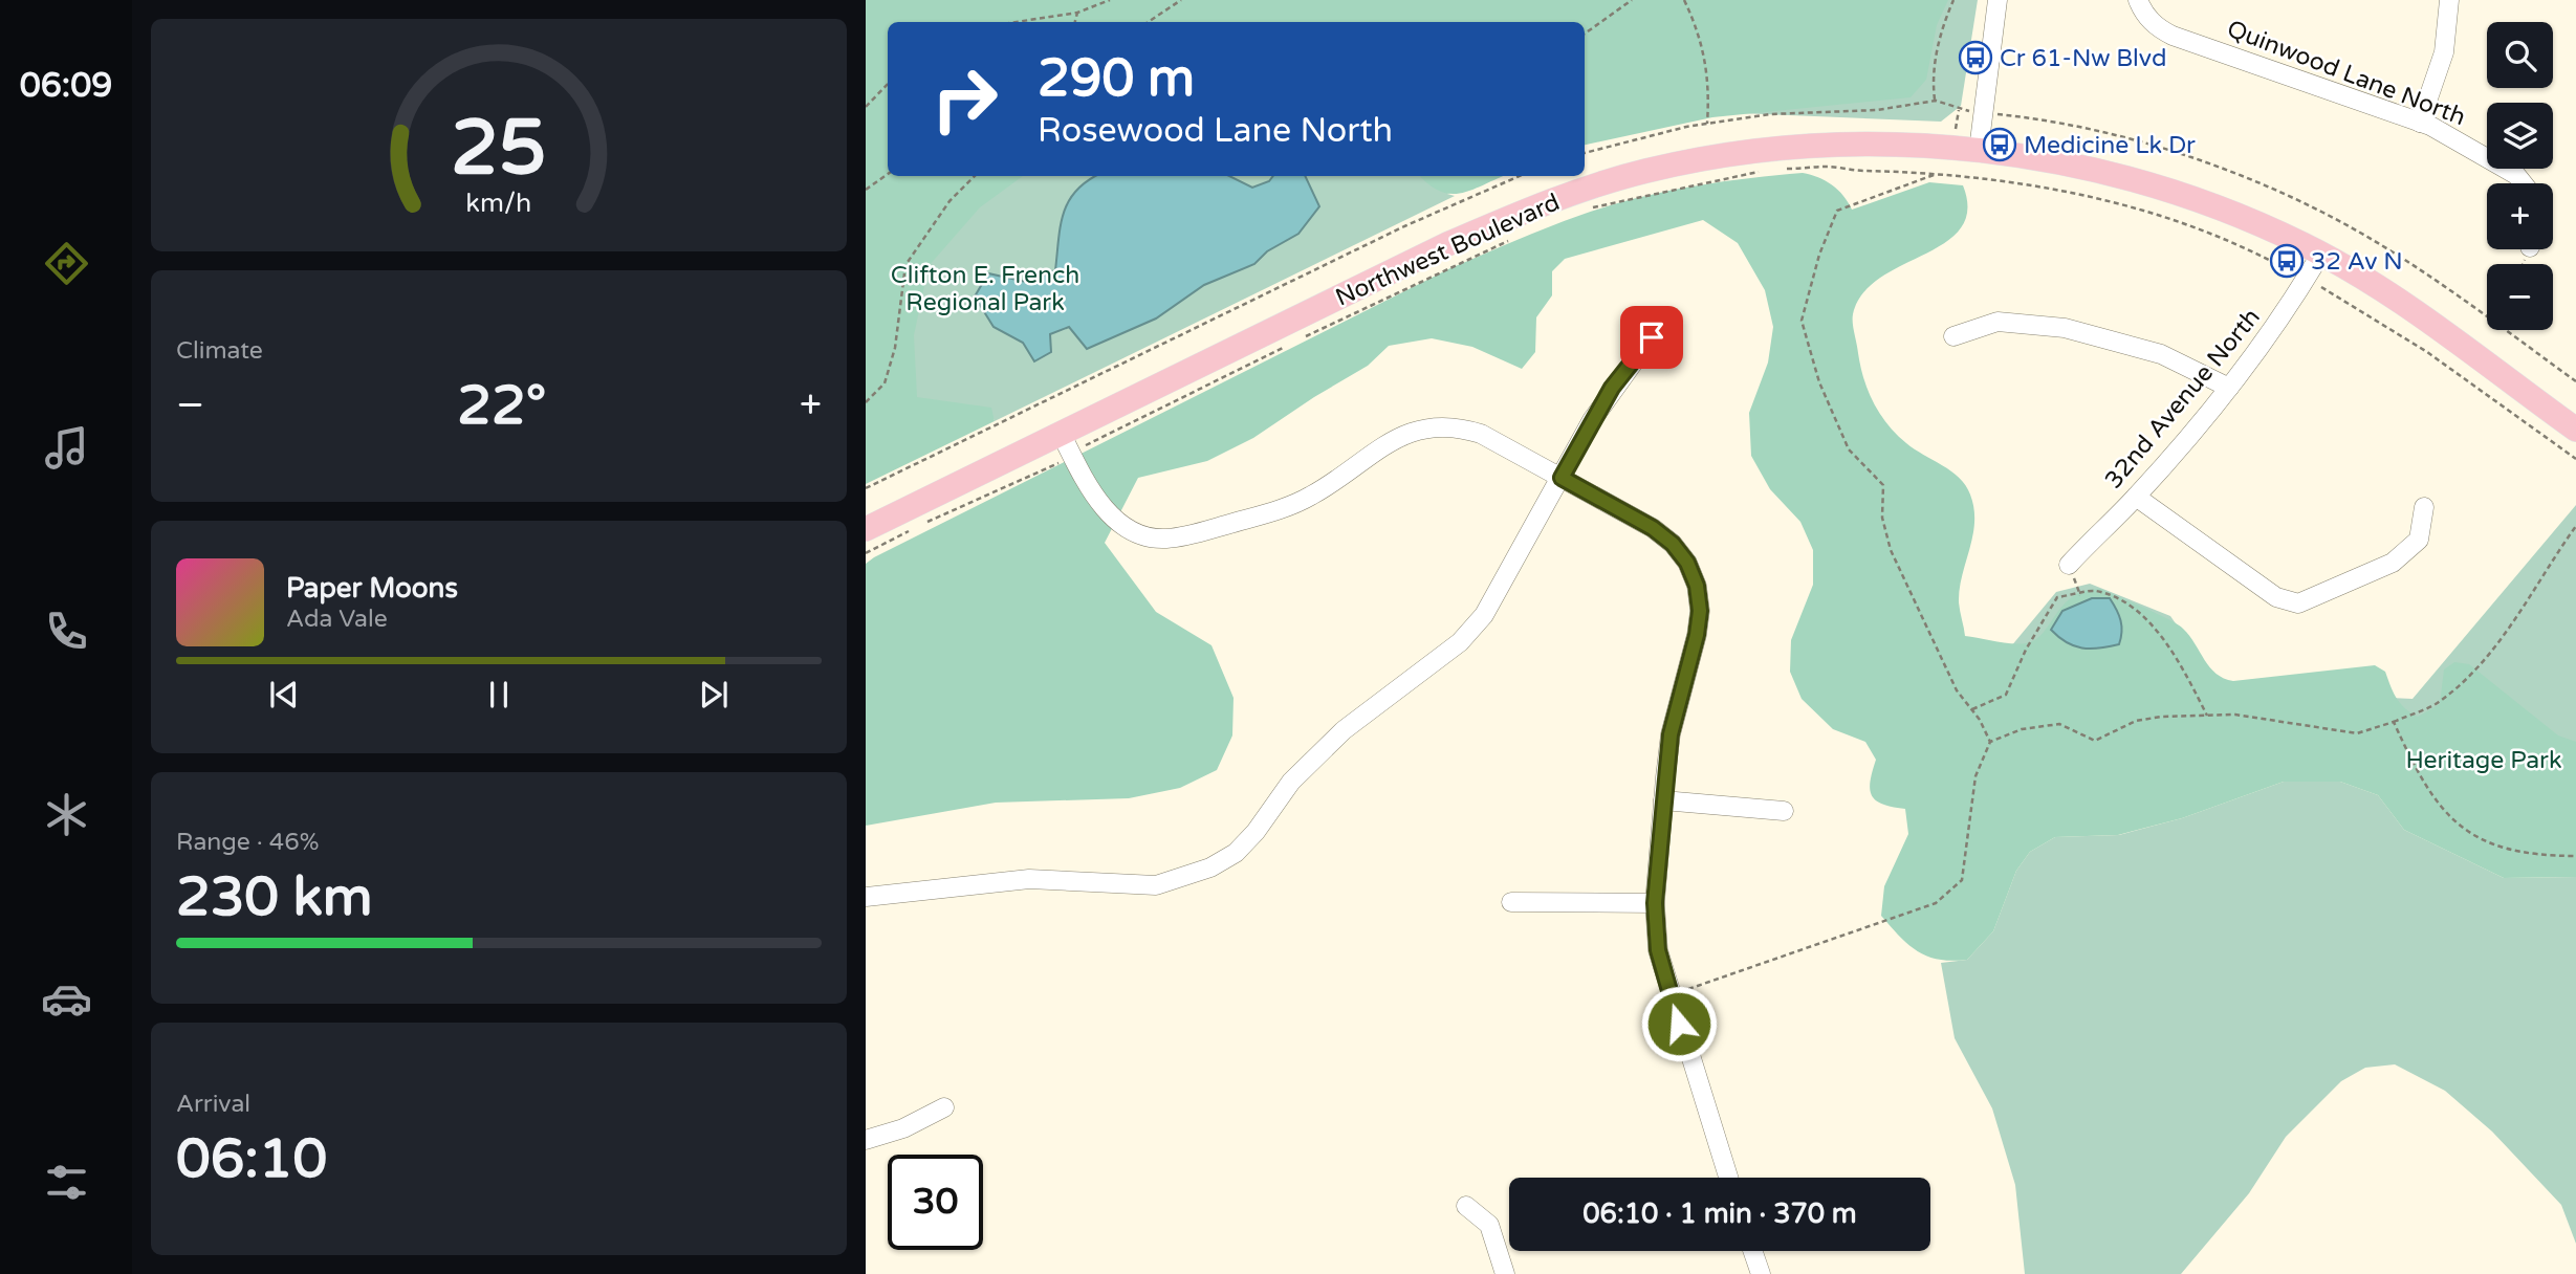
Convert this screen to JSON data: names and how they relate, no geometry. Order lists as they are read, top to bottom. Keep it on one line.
{"streets":{"main road":["Northwest Boulevard"],"street":["Quinwood Lane North","32nd Avenue North"]},"crossings":[["Northwest Boulevard","32nd Avenue North"]],"parks":["Clifton E. French Regional Park","Heritage Park"],"places":{"bus stop":["Cr 61-Nw Blvd","Medicine Lk Dr","32 Av N"]},"page":{"tabs":"06:09","map_buttons":["+","−"],"turn":["290 m","Rosewood Lane North"],"tile":["Climate",["Range · 46%","230 km"],["Arrival","06:10"]],"heat":["−","22°","+"],"song":["Paper Moons","Ada Vale"],"limit":"30","trip":"06:10 · 1 min · 370 m","gauge":["25","km/h"]}}
